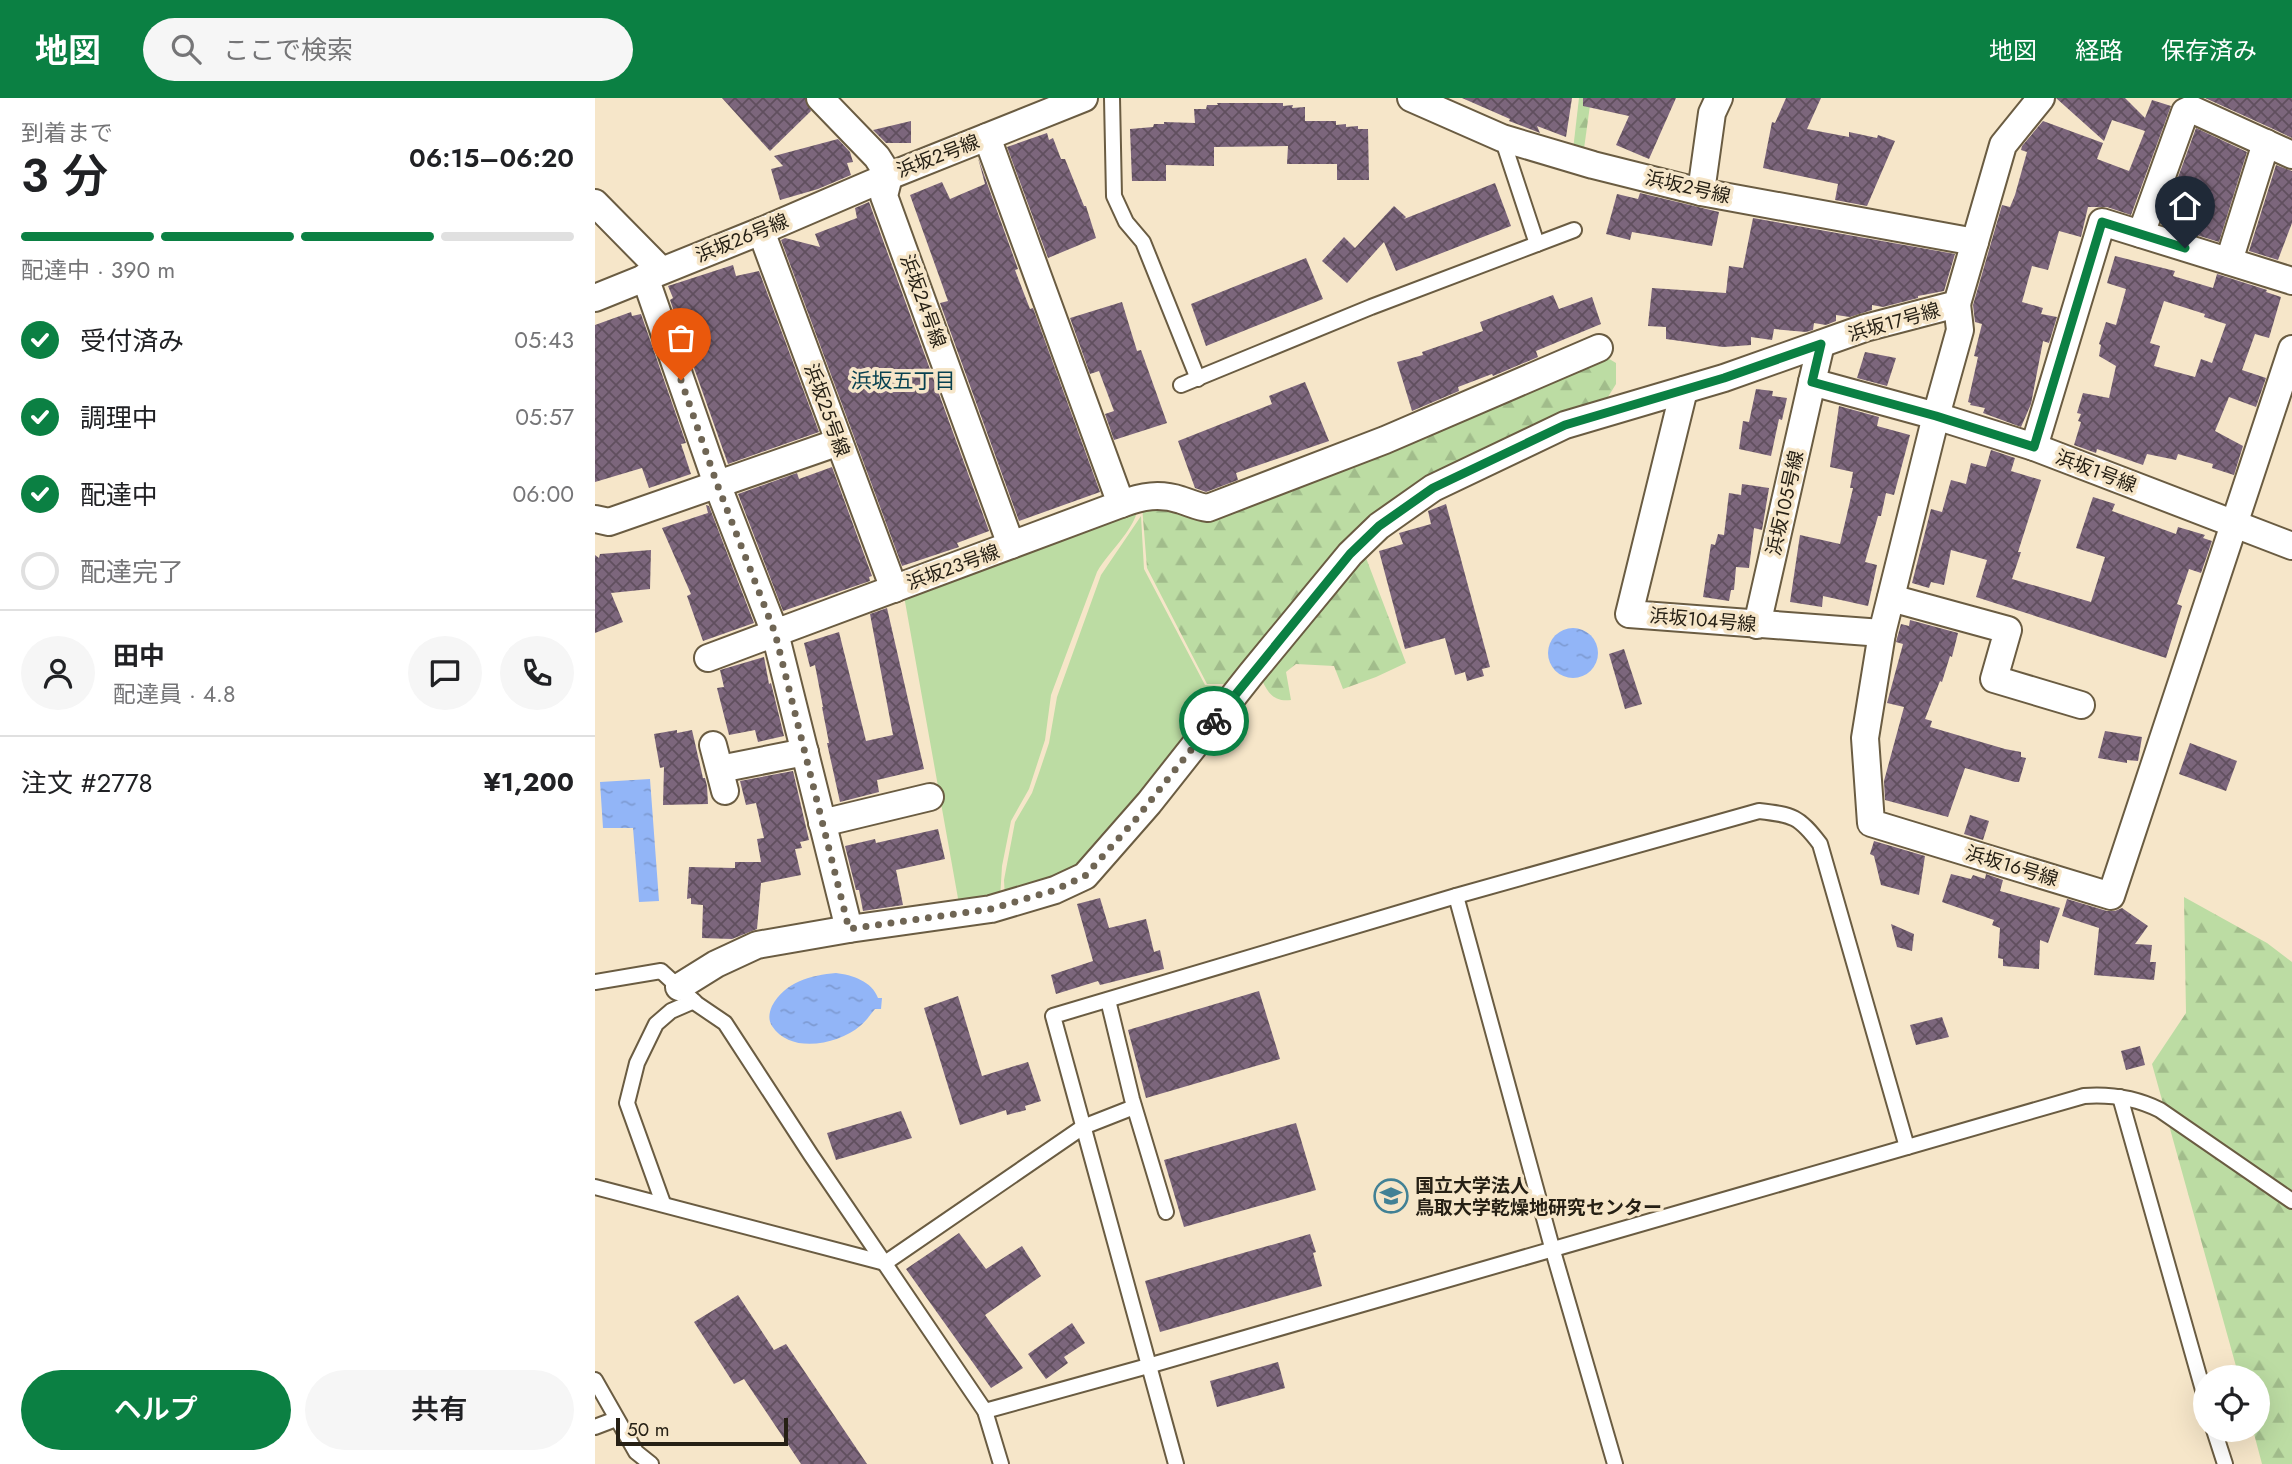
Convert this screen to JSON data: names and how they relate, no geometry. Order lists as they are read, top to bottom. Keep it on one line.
{"streets":{"street":["浜坂2号線","浜坂26号線","浜坂24号線","浜坂17号線","浜坂25号線","浜坂1号線","浜坂105号線","浜坂23号線","浜坂104号線","浜坂16号線"]},"crossings":[["浜坂2号線","浜坂26号線"],["浜坂2号線","浜坂24号線"],["浜坂2号線","浜坂17号線"],["浜坂26号線","浜坂24号線"],["浜坂26号線","浜坂25号線"],["浜坂24号線","浜坂23号線"],["浜坂17号線","浜坂104号線"],["浜坂17号線","浜坂16号線"],["浜坂25号線","浜坂23号線"],["浜坂1号線","浜坂105号線"],["浜坂1号線","浜坂16号線"],["浜坂105号線","浜坂104号線"],["浜坂104号線","浜坂16号線"]],"districts":["浜坂五丁目"],"places":{"school or university":["国立大学法人 鳥取大学乾燥地研究センター"]},"scale_bar":"50 m","page":{"header":"地図","search":"ここで検索","nav":["地図","経路","保存済み"],"heading":["3 分","到着まで","06:15–06:20"],"panel":["田中","配達員 · 4.8","注文 #2778","¥1,200"],"bar":"配達中 · 390 m","list":[["受付済み","05:43"],["調理中","05:57"],["配達中","06:00"],"配達完了"],"buttons":["ヘルプ","共有"],"scale":"50 m"}}
